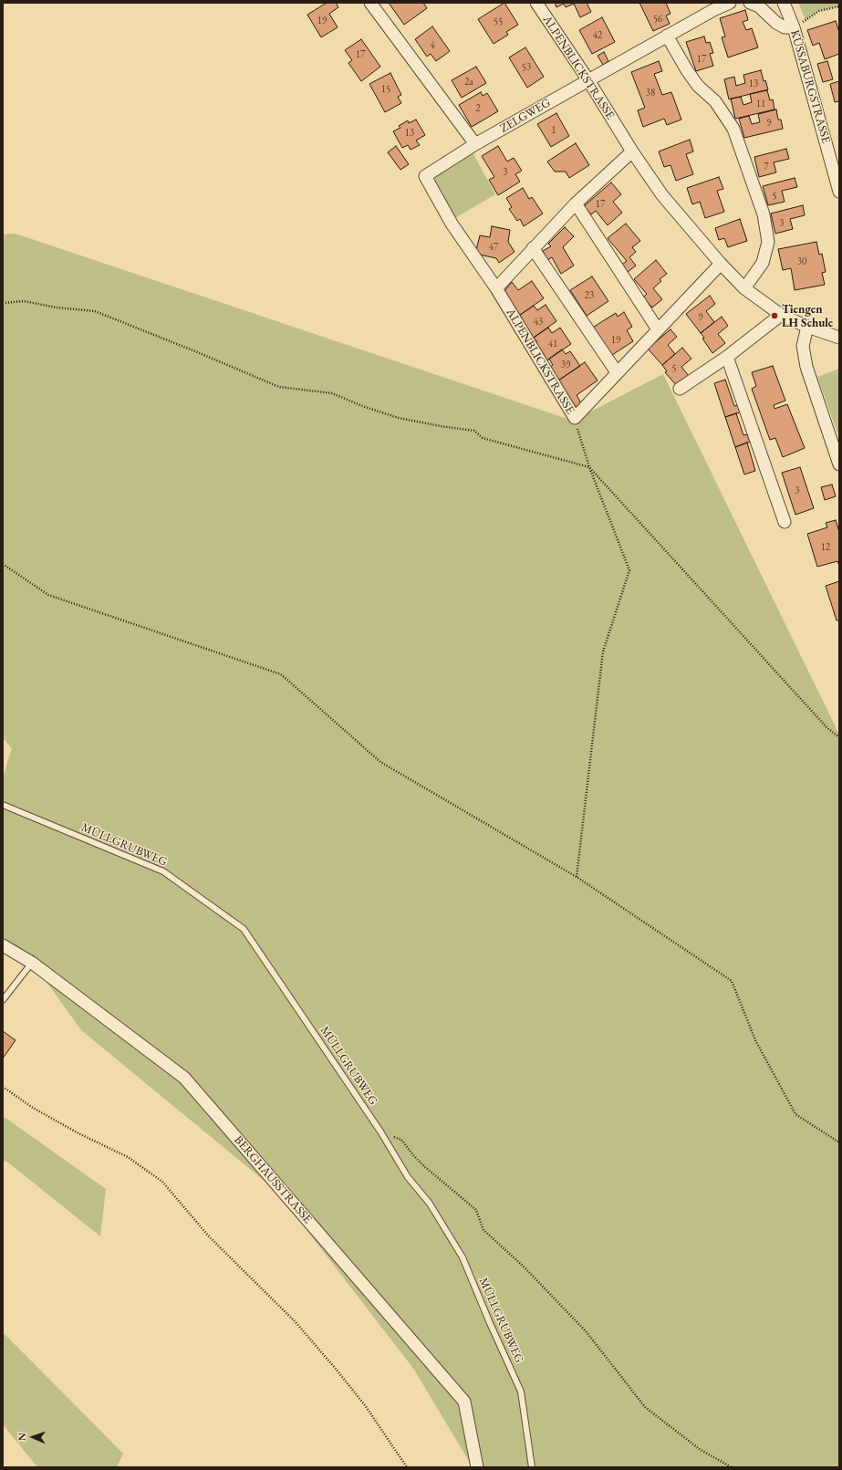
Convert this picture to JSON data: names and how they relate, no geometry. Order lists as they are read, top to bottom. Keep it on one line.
{"streets":{"street":["ALPENBLICKSTRASSE","KÜSSABURGSTRASSE","ZELGWEG","BERGHAUSSTRASSE"],"lane":["MÜLLGRUBWEG"]},"crossings":[["ALPENBLICKSTRASSE","ZELGWEG"]],"places":["Tiengen LH Schule"],"house_numbers":["56","19","55","42","4","17","17","53","2a","13","15","38","11","2","9","1","13","7","3","5","17","3","47","30","23","9","43","19","41","39","5","3","12"],"north":"left"}
